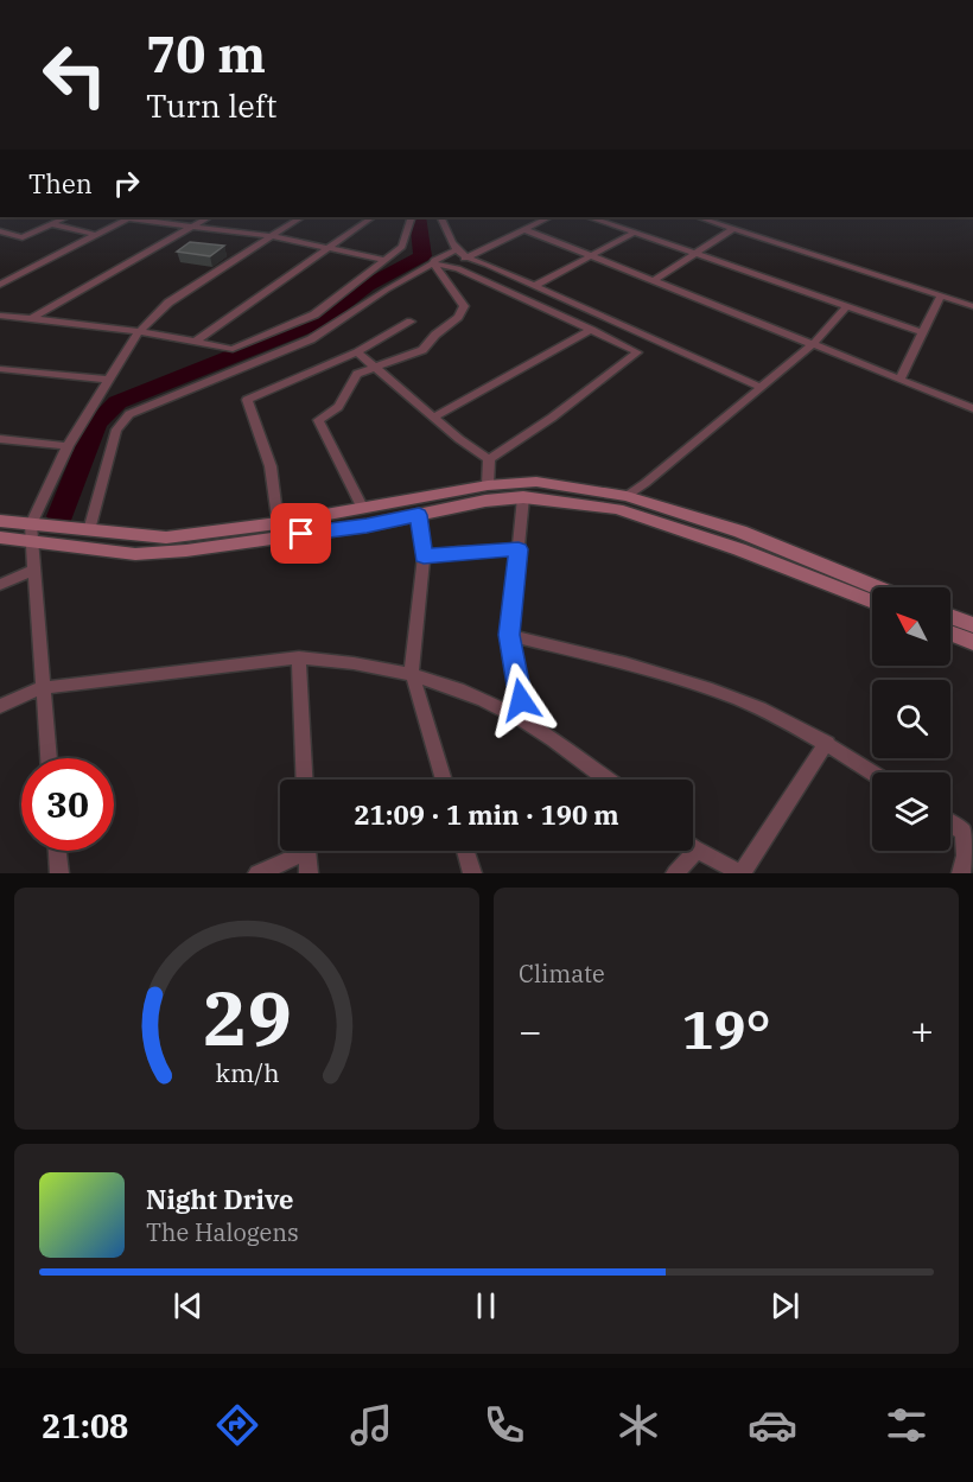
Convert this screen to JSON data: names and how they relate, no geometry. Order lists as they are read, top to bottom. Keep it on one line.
{"north":"top left","page":{"turn":["70 m","Turn left"],"then":"Then","limit":"30","trip":"21:09 · 1 min · 190 m","tile":"Climate","heat":["−","19°","+"],"song":["Night Drive","The Halogens"],"tabs":"21:08","gauge":["29","km/h"]}}
